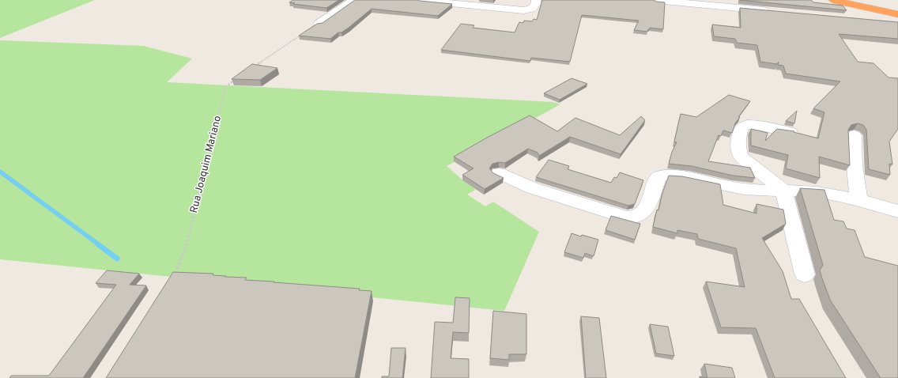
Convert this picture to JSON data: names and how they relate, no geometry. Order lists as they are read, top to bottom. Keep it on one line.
{"streets":{"path":["Rua Joaquim Mariano"]}}
